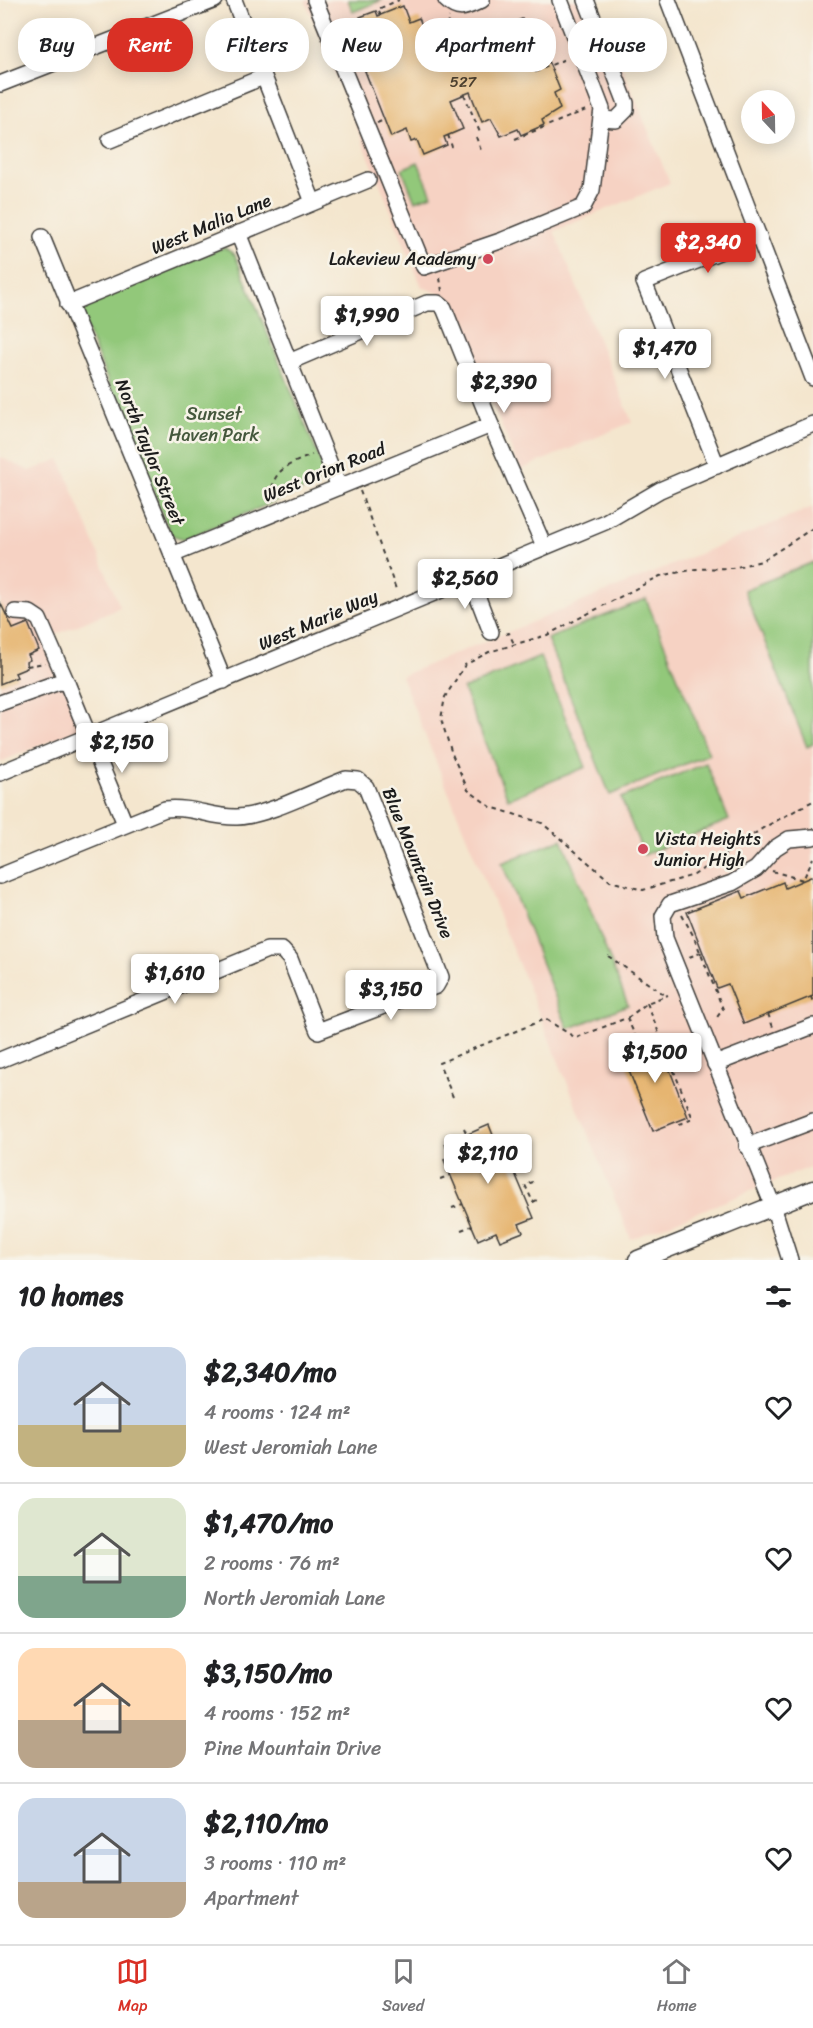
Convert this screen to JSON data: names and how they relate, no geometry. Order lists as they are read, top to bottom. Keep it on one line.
{"streets":{"street":["West Malia Lane","North Taylor Street","West Orion Road","West Marie Way","Blue Mountain Drive"]},"crossings":[["West Malia Lane","North Taylor Street"],["North Taylor Street","West Orion Road"],["North Taylor Street","West Marie Way"]],"parks":["Sunset Haven Park"],"places":["Lakeview Academy","Vista Heights Junior High"],"house_numbers":["527"],"north":"top","page":{"chip":["Buy","Rent","Filters","New","Apartment","House"],"price":["$2,340","$1,990","$1,470","$2,390","$2,560","$2,150","$1,610","$3,150","$1,500","$2,110"],"heading":"10 homes","list":[{"name":"$2,340/mo","note":"4 rooms · 124 m² · West Jeromiah Lane"},{"name":"$1,470/mo","note":"2 rooms · 76 m² · North Jeromiah Lane"},{"name":"$3,150/mo","note":"4 rooms · 152 m² · Pine Mountain Drive"},{"name":"$2,110/mo","note":"3 rooms · 110 m² · Apartment"}],"tabs":["Map","Saved","Home"]}}
